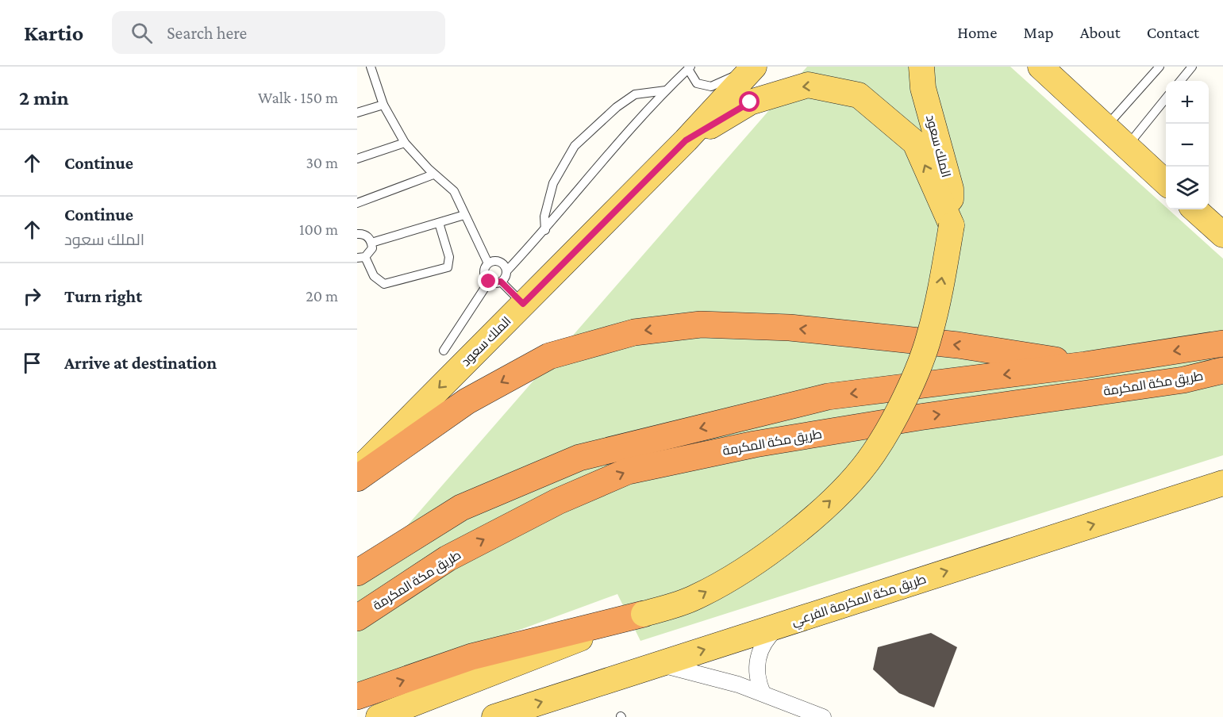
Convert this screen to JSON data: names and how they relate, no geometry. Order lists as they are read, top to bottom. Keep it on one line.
{"streets":{"highway":["طريق مكة المكرمة"],"main road":["الملك سعود","طريق مكة المكرمة الفرعي"]},"one_way":["طريق مكة المكرمة الفرعي"],"page":{"header":"Kartio","search":"Search here","nav":["Home","Map","About","Contact"],"heading":["2 min","Walk · 150 m"],"map_buttons":["+","−"],"list":[["Continue","30 m"],["Continue","الملك سعود","100 m"],["Turn right","20 m"],"Arrive at destination"]}}
